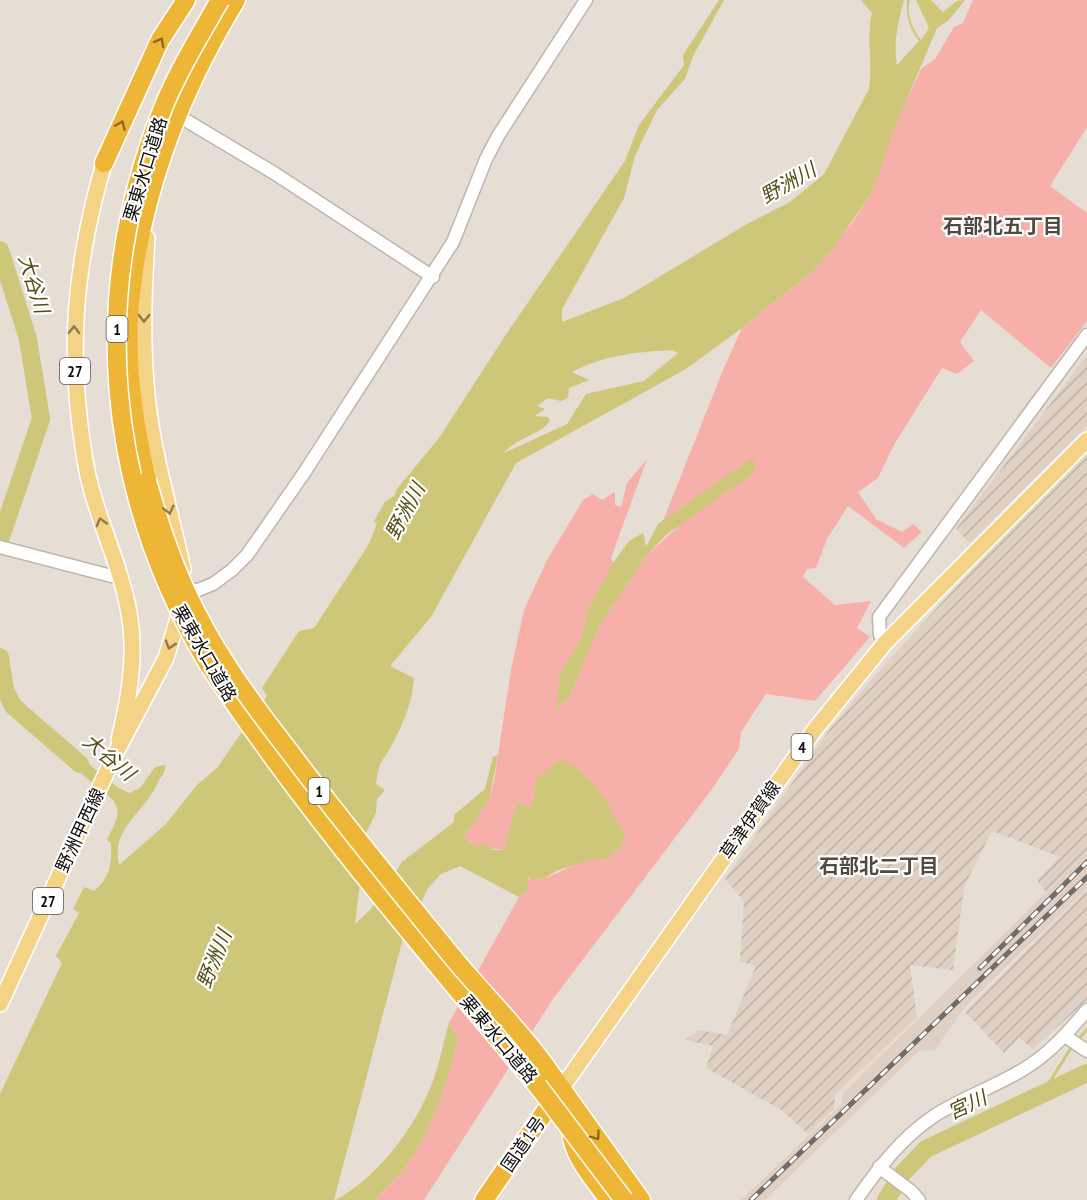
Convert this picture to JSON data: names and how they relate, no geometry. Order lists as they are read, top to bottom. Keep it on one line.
{"streets":{"highway":["栗東水口道路","1","国道1号"],"main road":["27","4","草津伊賀線","野洲甲西線"]},"crossings":[["栗東水口道路","1"],["栗東水口道路","草津伊賀線"],["栗東水口道路","国道1号"],["1","草津伊賀線"],["1","国道1号"],["27","野洲甲西線"],["草津伊賀線","国道1号"]],"districts":["石部北五丁目","石部北二丁目"],"water":["野洲川","大谷川","宮川"]}
